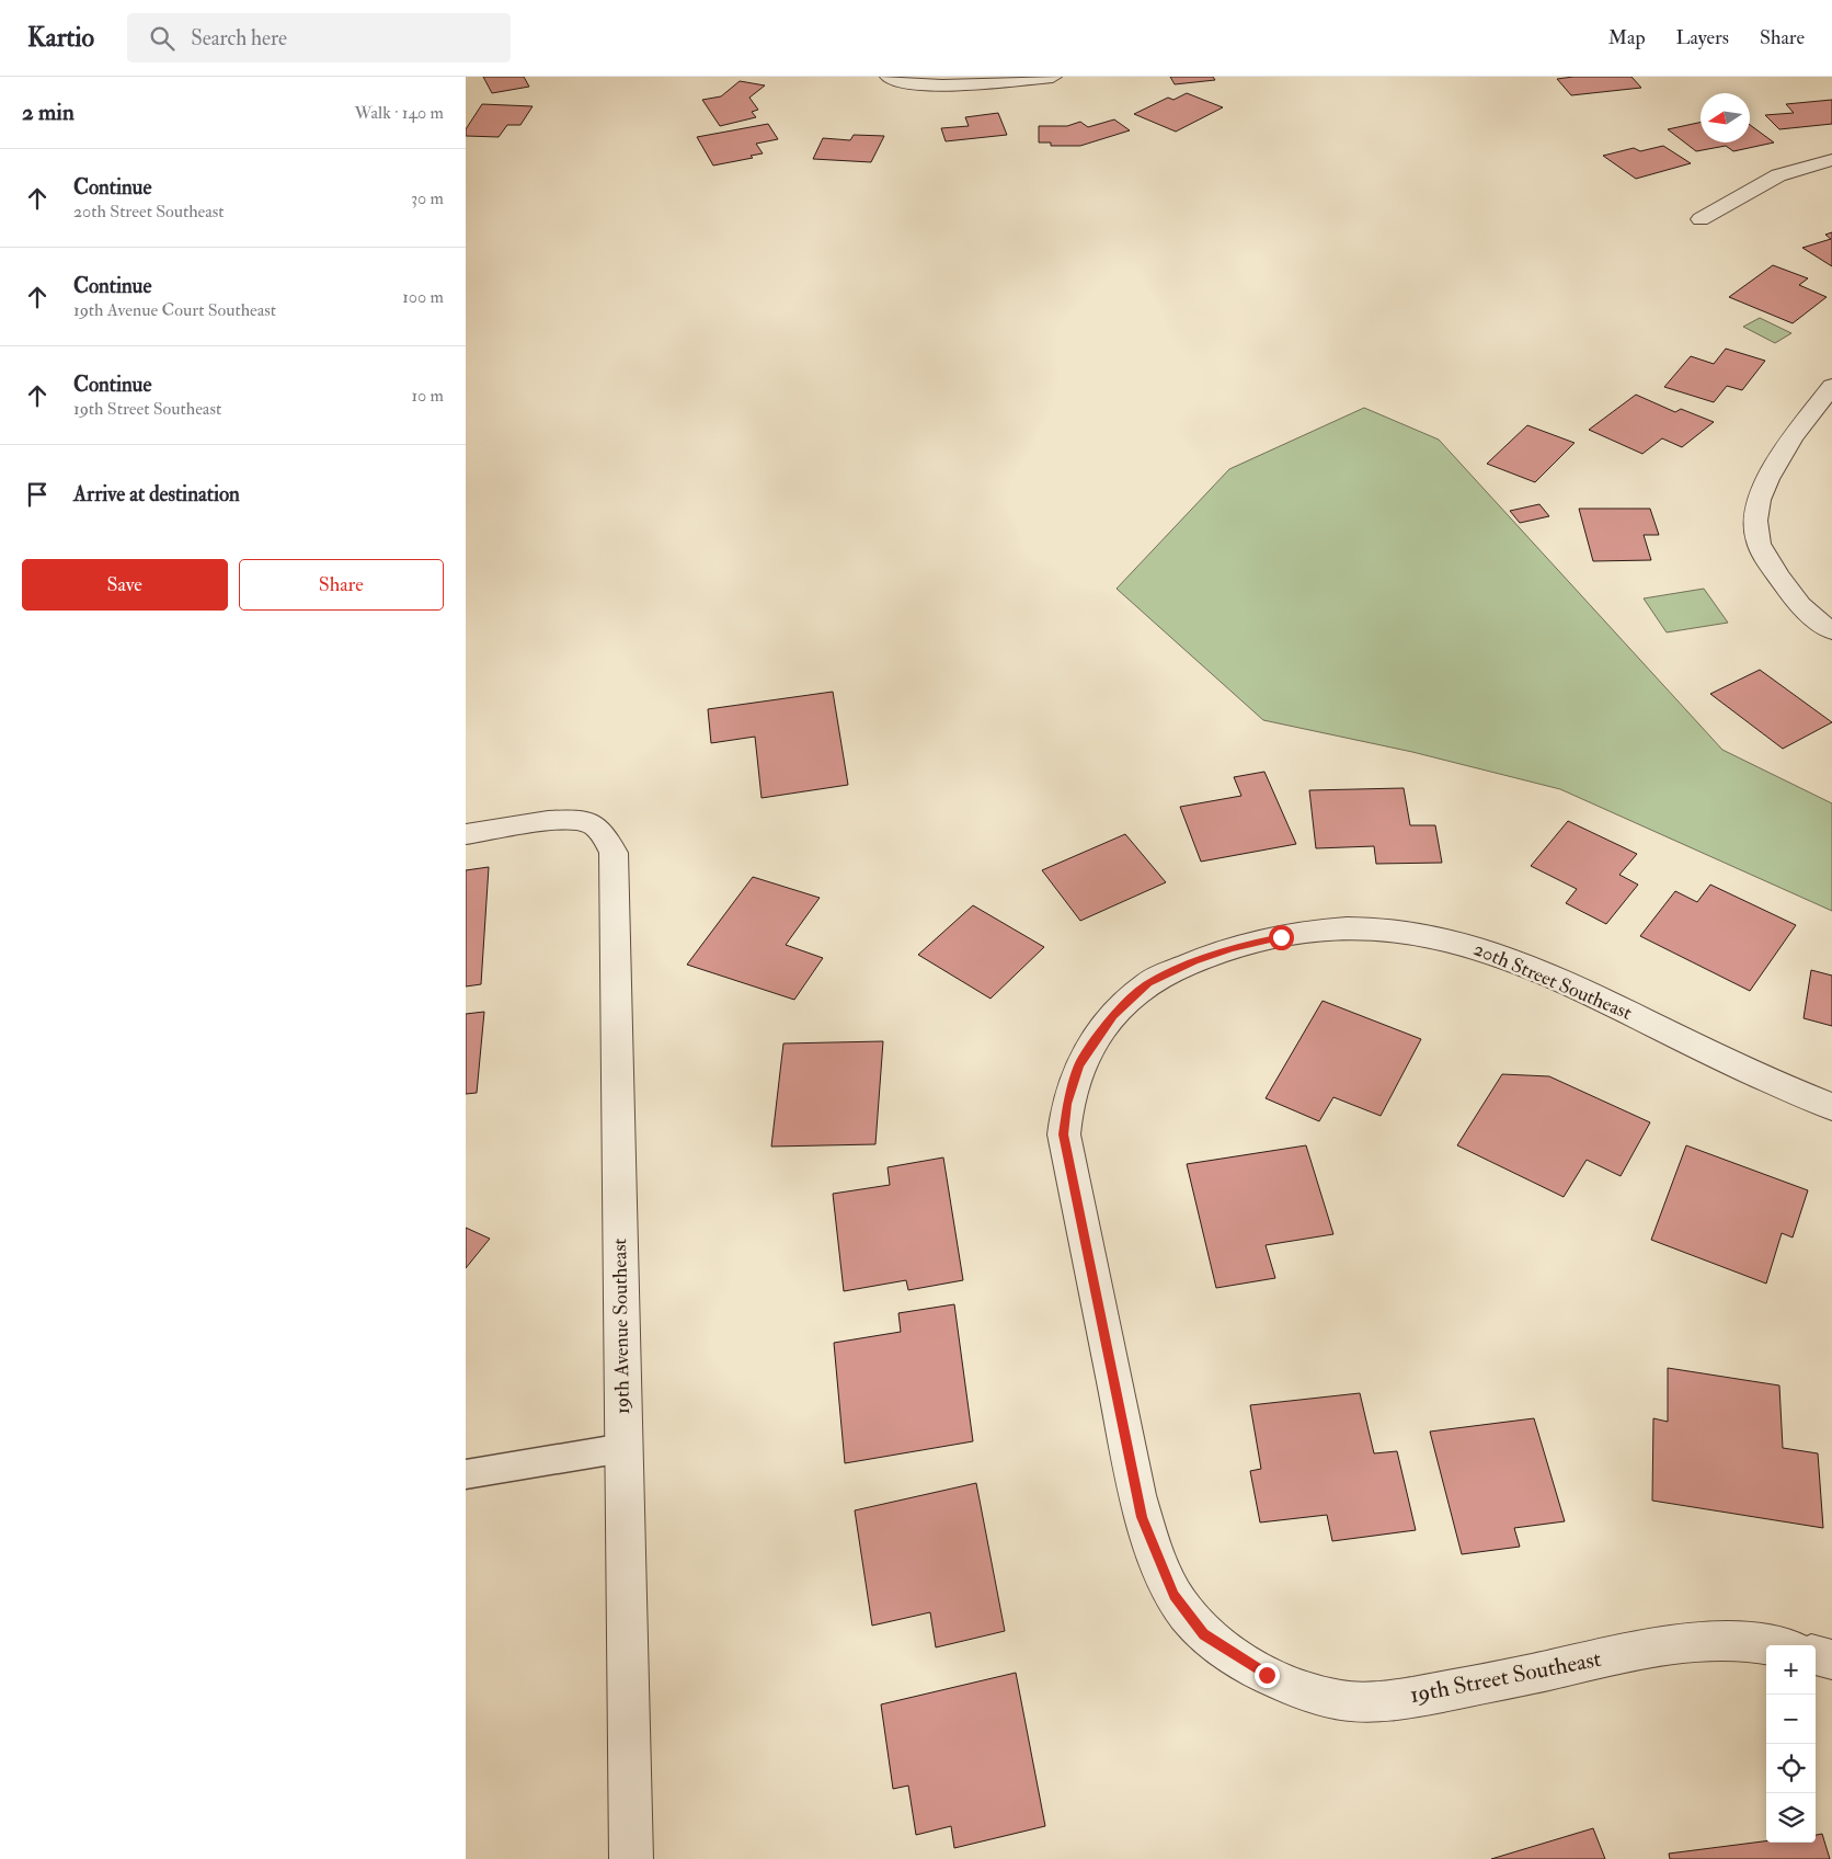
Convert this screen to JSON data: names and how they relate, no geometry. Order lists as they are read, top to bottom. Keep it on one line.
{"streets":{"street":["20th Street Southeast","19th Avenue Southeast","19th Street Southeast"]},"crossings":[["20th Street Southeast","19th Street Southeast"]],"north":"left","page":{"header":"Kartio","search":"Search here","nav":["Map","Layers","Share"],"heading":["2 min","Walk · 140 m"],"list":[["Continue","20th Street Southeast","30 m"],["Continue","19th Avenue Court Southeast","100 m"],["Continue","19th Street Southeast","10 m"],"Arrive at destination"],"buttons":["Save","Share"],"map_buttons":["+","−"]}}
